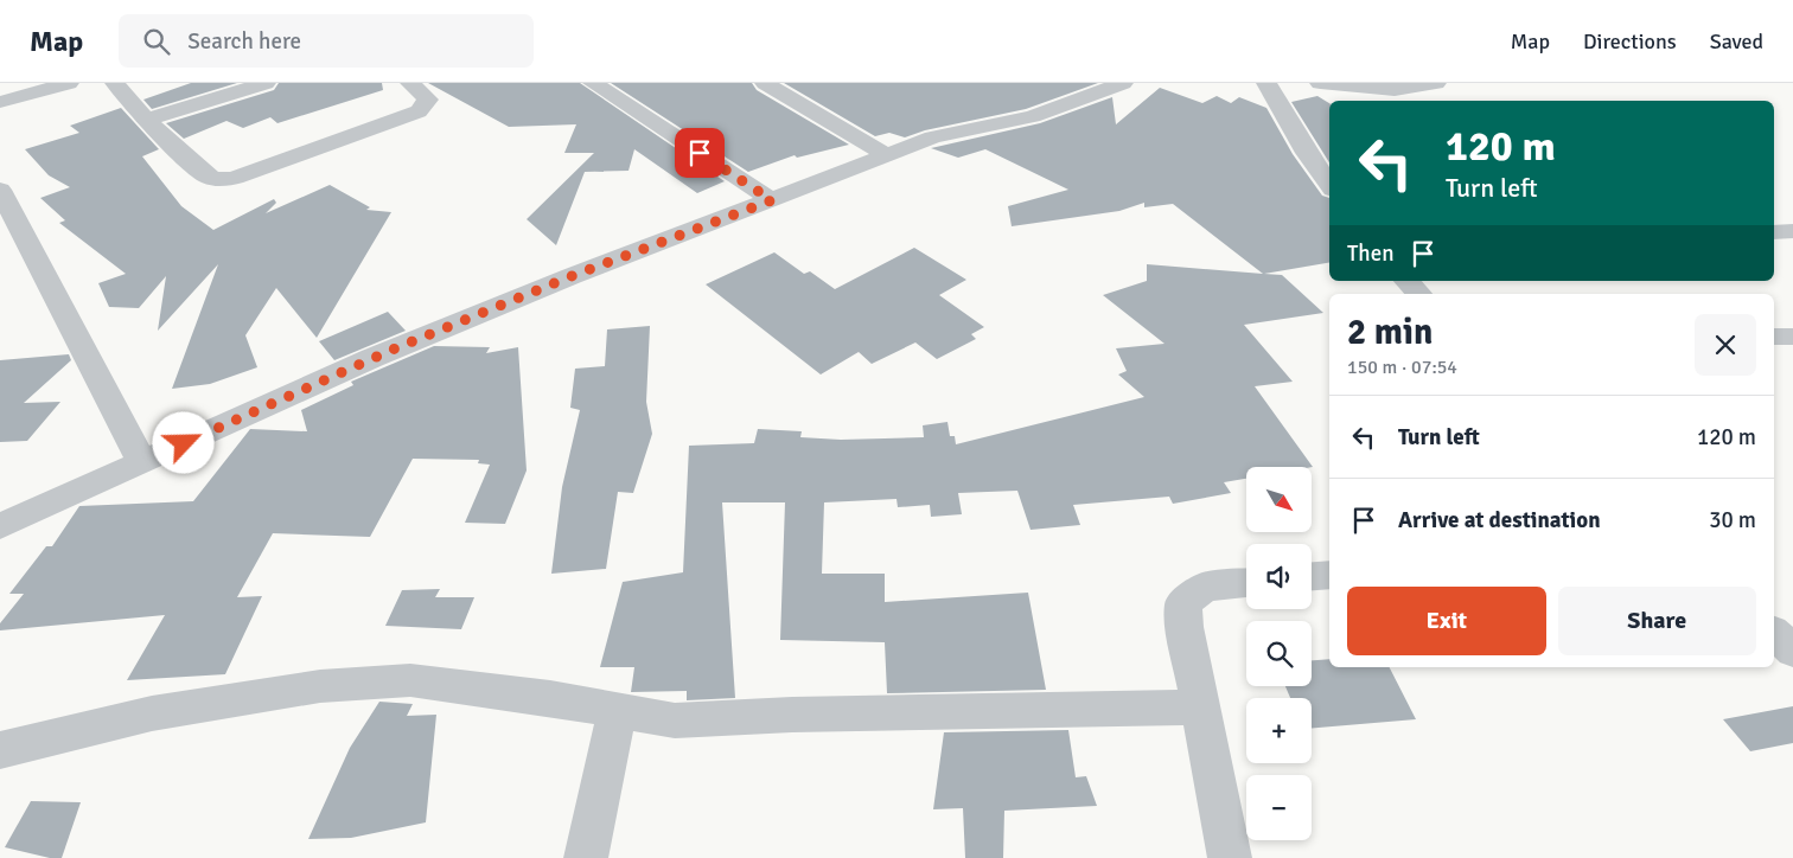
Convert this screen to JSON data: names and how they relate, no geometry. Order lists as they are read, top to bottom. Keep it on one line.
{"north":"bottom right","page":{"header":"Map","search":"Search here","nav":["Map","Directions","Saved"],"turn":["120 m","Turn left"],"then":"Then","heading":["2 min","150 m · 07:54"],"list":[{"name":"Turn left","value":"120 m"},{"name":"Arrive at destination","value":"30 m"}],"map_buttons":["+","−"],"buttons":["Exit","Share"]}}
